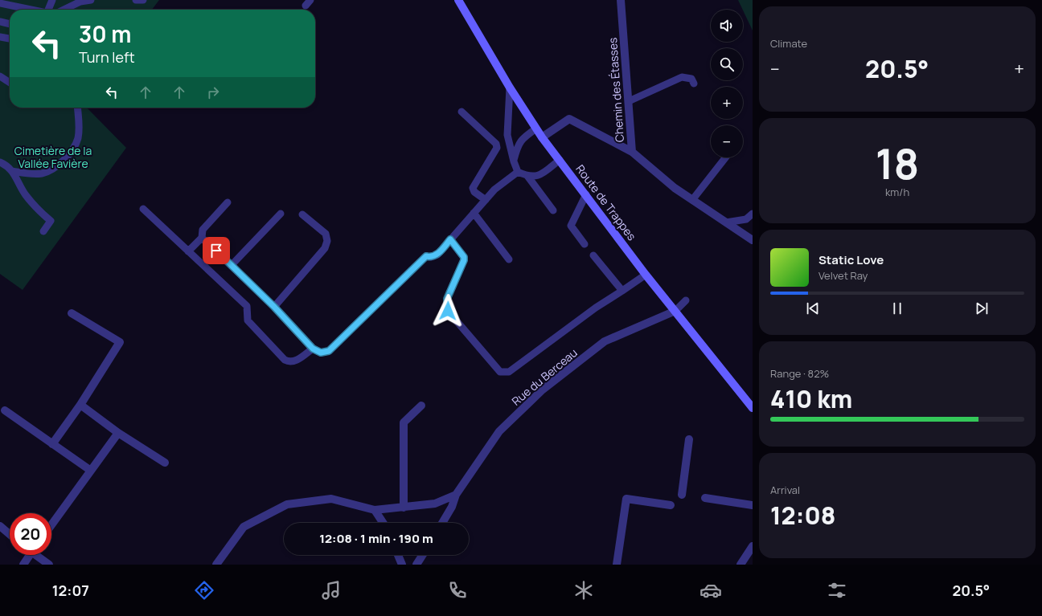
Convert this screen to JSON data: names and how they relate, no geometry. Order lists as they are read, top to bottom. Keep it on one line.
{"streets":{"main road":["Route de Trappes"],"street":["Chemin des Étasses","Rue du Berceau"]},"crossings":[["Chemin des Étasses","Route de Trappes"],["Route de Trappes","Rue du Berceau"]],"parks":["Cimetière de la Vallée Favière"],"page":{"tile":["Climate",["18","km/h"],["Range · 82%","410 km"],["Arrival","12:08"]],"map_buttons":["+","−"],"turn":["30 m","Turn left"],"heat":["−","20.5°","+"],"song":["Static Love","Velvet Ray"],"limit":"20","trip":"12:08 · 1 min · 190 m","tabs":["12:07","20.5°"]}}
